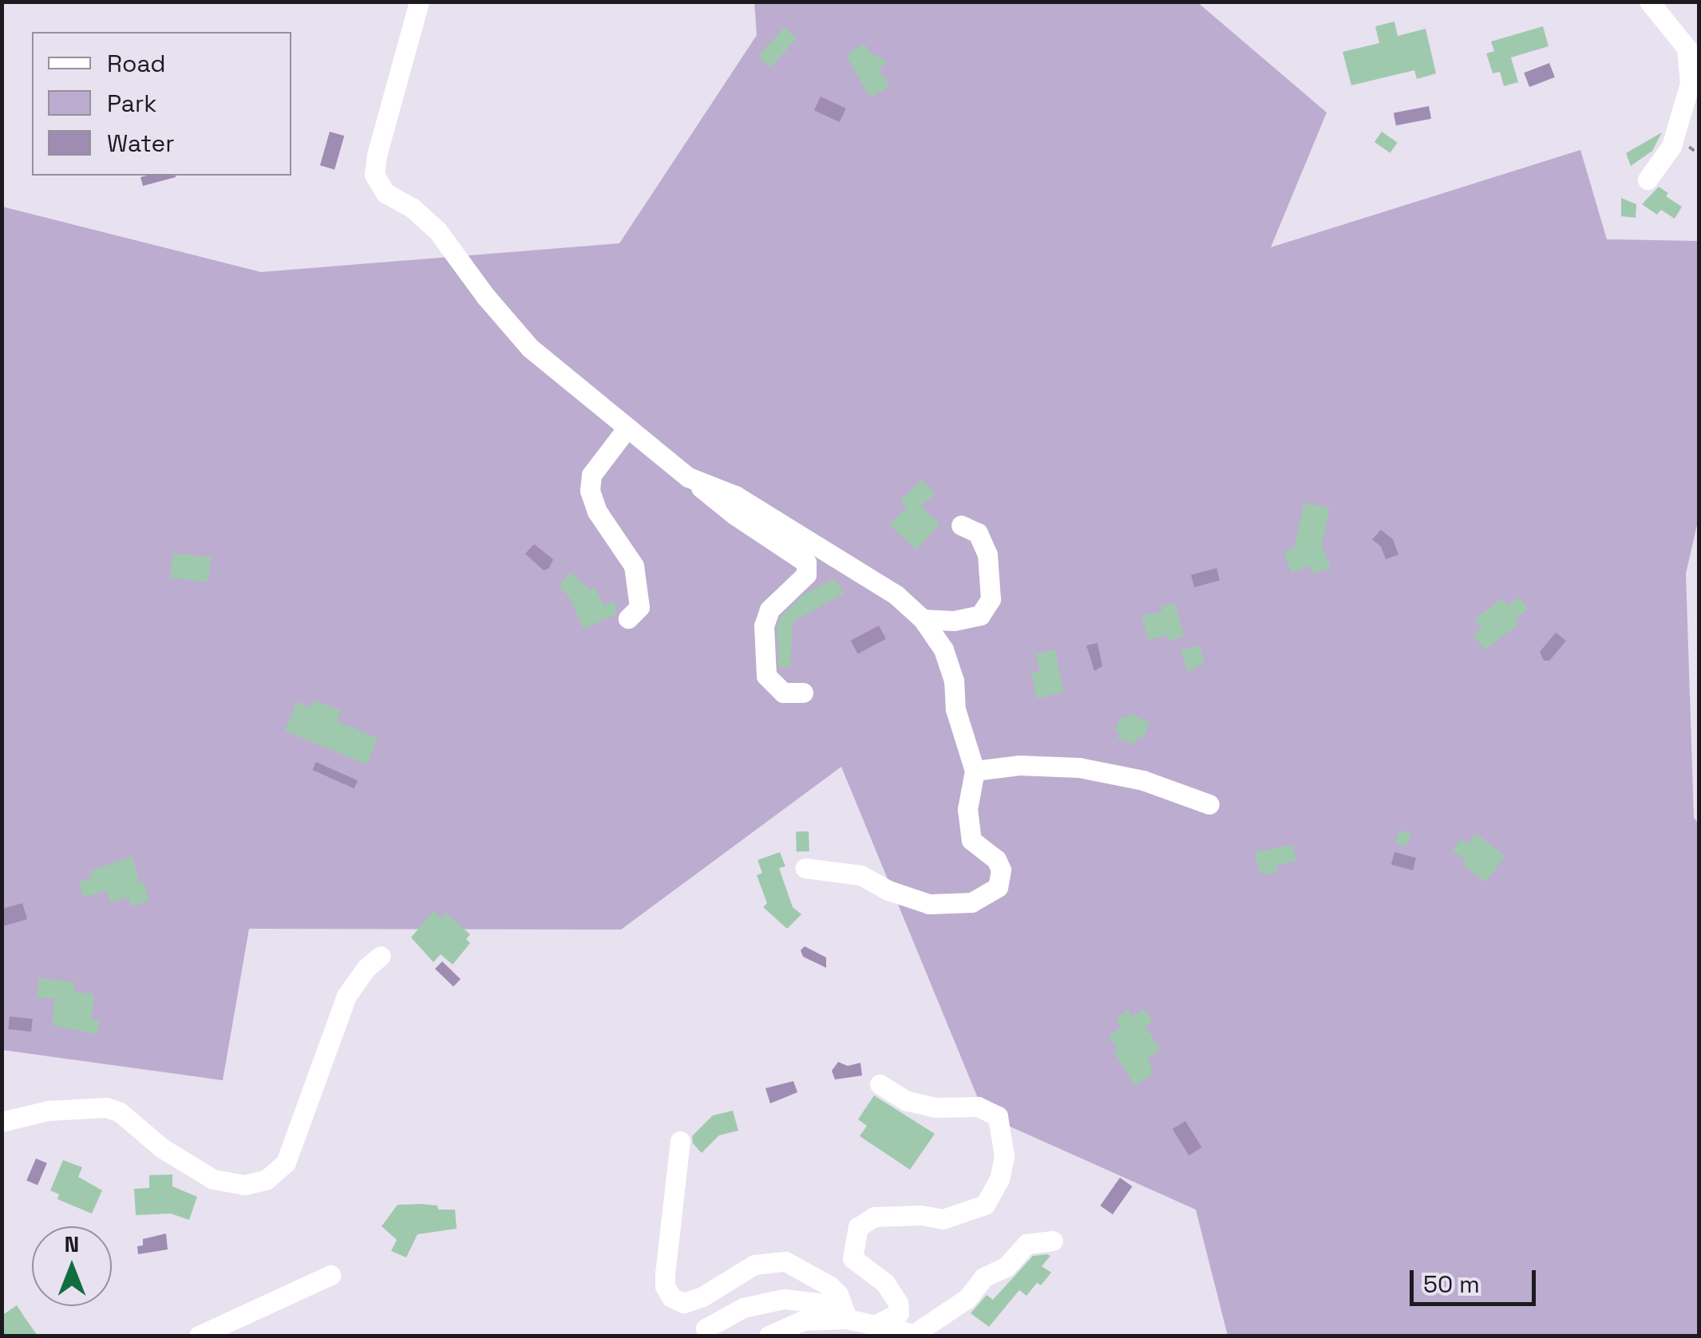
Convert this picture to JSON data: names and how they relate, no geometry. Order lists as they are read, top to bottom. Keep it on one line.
{"legend":["Road","Park","Water"],"scale_bar":"50 m","north":"top"}
